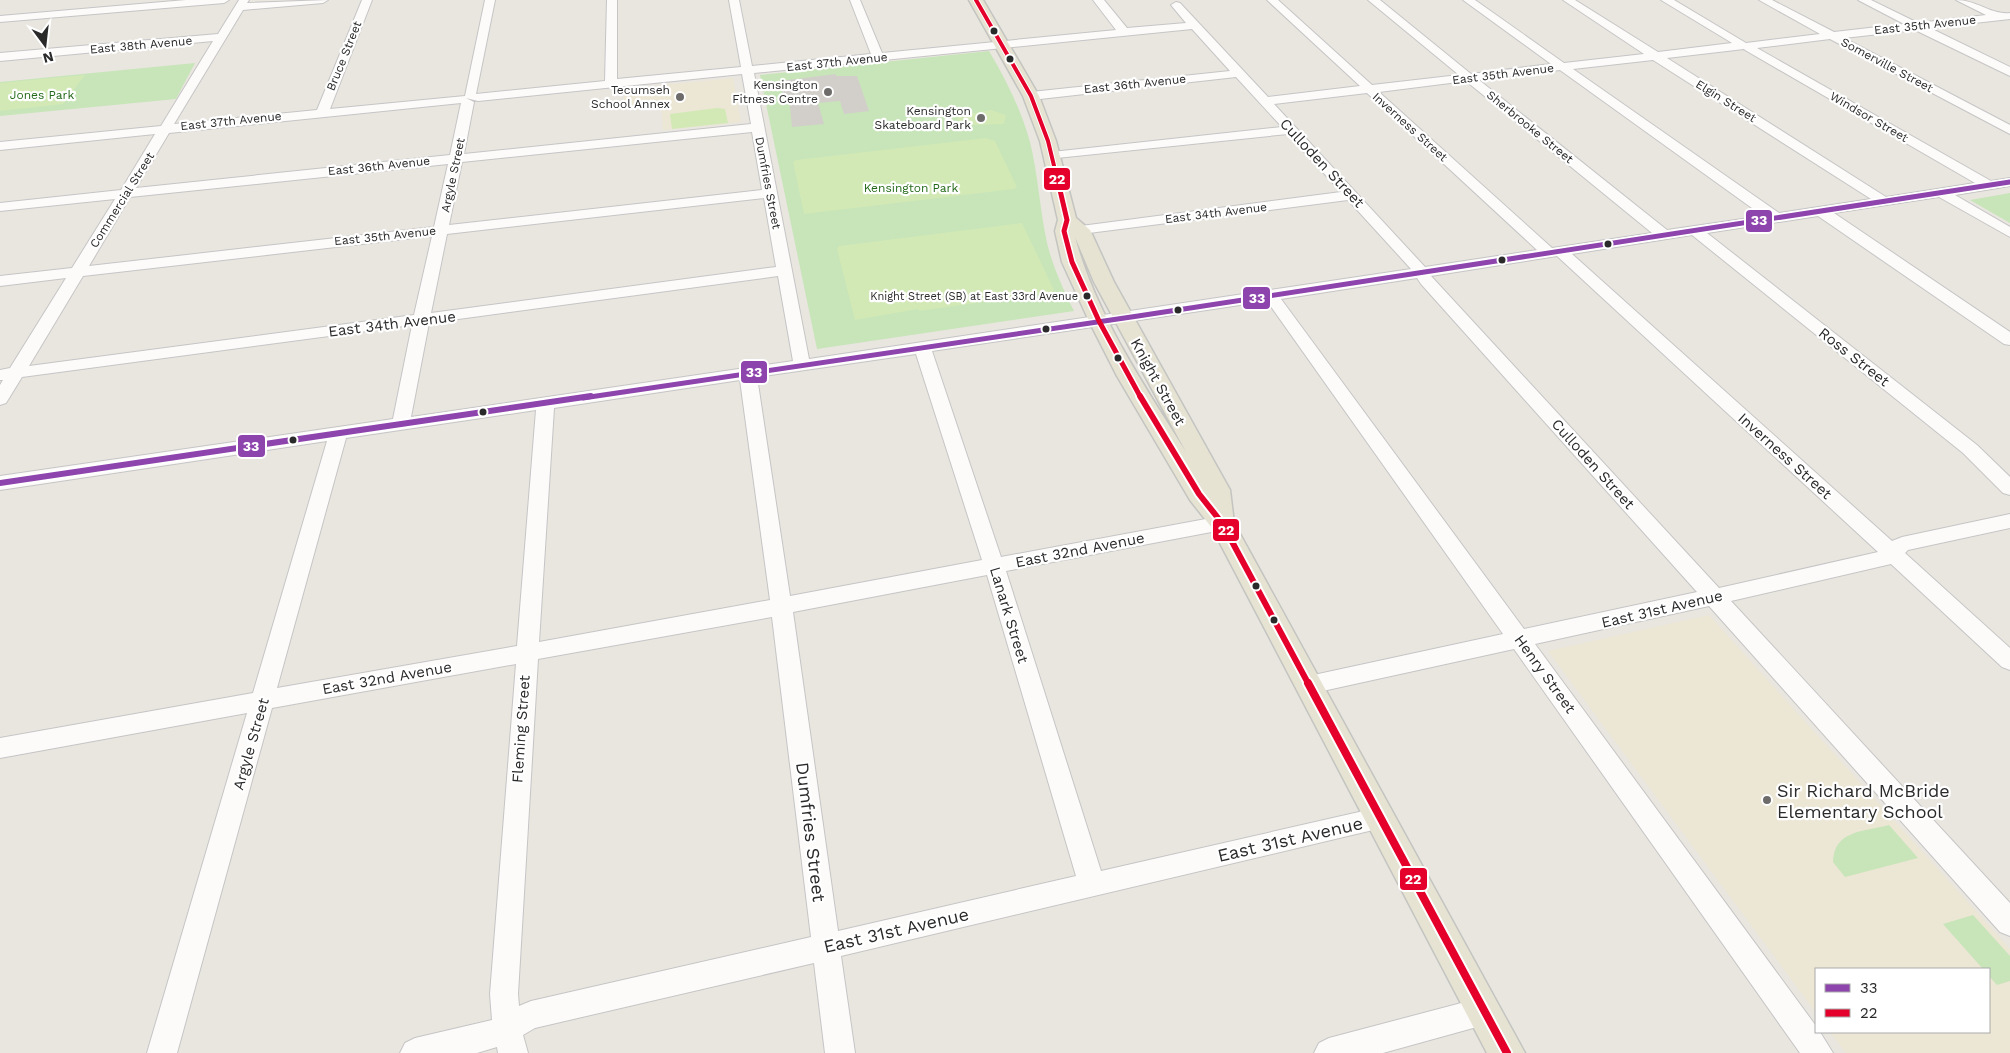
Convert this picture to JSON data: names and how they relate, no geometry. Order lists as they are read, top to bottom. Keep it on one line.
{"streets":{"main road":["Knight Street"],"street":["East 35th Avenue","East 38th Avenue","Bruce Street","East 37th Avenue","Somerville Street","East 36th Avenue","Elgin Street","Windsor Street","Inverness Street","Sherbrooke Street","Culloden Street","Argyle Street","Dumfries Street","Commercial Street","East 34th Avenue","Ross Street","East 32nd Avenue","East 31st Avenue","Lanark Street","Henry Street","Fleming Street"]},"crossings":[["East 35th Avenue","Somerville Street"],["East 35th Avenue","Elgin Street"],["East 35th Avenue","Windsor Street"],["East 35th Avenue","Inverness Street"],["East 35th Avenue","Sherbrooke Street"],["East 35th Avenue","Culloden Street"],["East 35th Avenue","Argyle Street"],["East 35th Avenue","Dumfries Street"],["East 35th Avenue","Commercial Street"],["East 38th Avenue","Commercial Street"],["Bruce Street","East 37th Avenue"],["East 37th Avenue","Culloden Street"],["East 37th Avenue","Argyle Street"],["East 37th Avenue","Dumfries Street"],["East 37th Avenue","Commercial Street"],["East 37th Avenue","Knight Street"],["East 36th Avenue","Culloden Street"],["East 36th Avenue","Argyle Street"],["East 36th Avenue","Dumfries Street"],["East 36th Avenue","Commercial Street"],["East 36th Avenue","Knight Street"],["Inverness Street","East 31st Avenue"],["Culloden Street","East 34th Avenue"],["Culloden Street","East 31st Avenue"],["Argyle Street","East 34th Avenue"],["Argyle Street","East 32nd Avenue"],["Dumfries Street","East 34th Avenue"],["Dumfries Street","East 32nd Avenue"],["Dumfries Street","East 31st Avenue"],["Commercial Street","East 34th Avenue"],["East 34th Avenue","Knight Street"],["Knight Street","East 32nd Avenue"],["Knight Street","East 31st Avenue"],["East 32nd Avenue","Lanark Street"],["East 32nd Avenue","Fleming Street"],["East 31st Avenue","Lanark Street"],["East 31st Avenue","Henry Street"],["East 31st Avenue","Fleming Street"]],"parks":["Jones Park","Kensington Park"],"places":["Kensington Fitness Centre","Tecumseh School Annex","Kensington Skateboard Park","Knight Street (SB) at East 33rd Avenue","Sir Richard McBride Elementary School"],"lines":["transit line 22","transit line 33"],"legend":["33","22"],"north":"bottom"}
